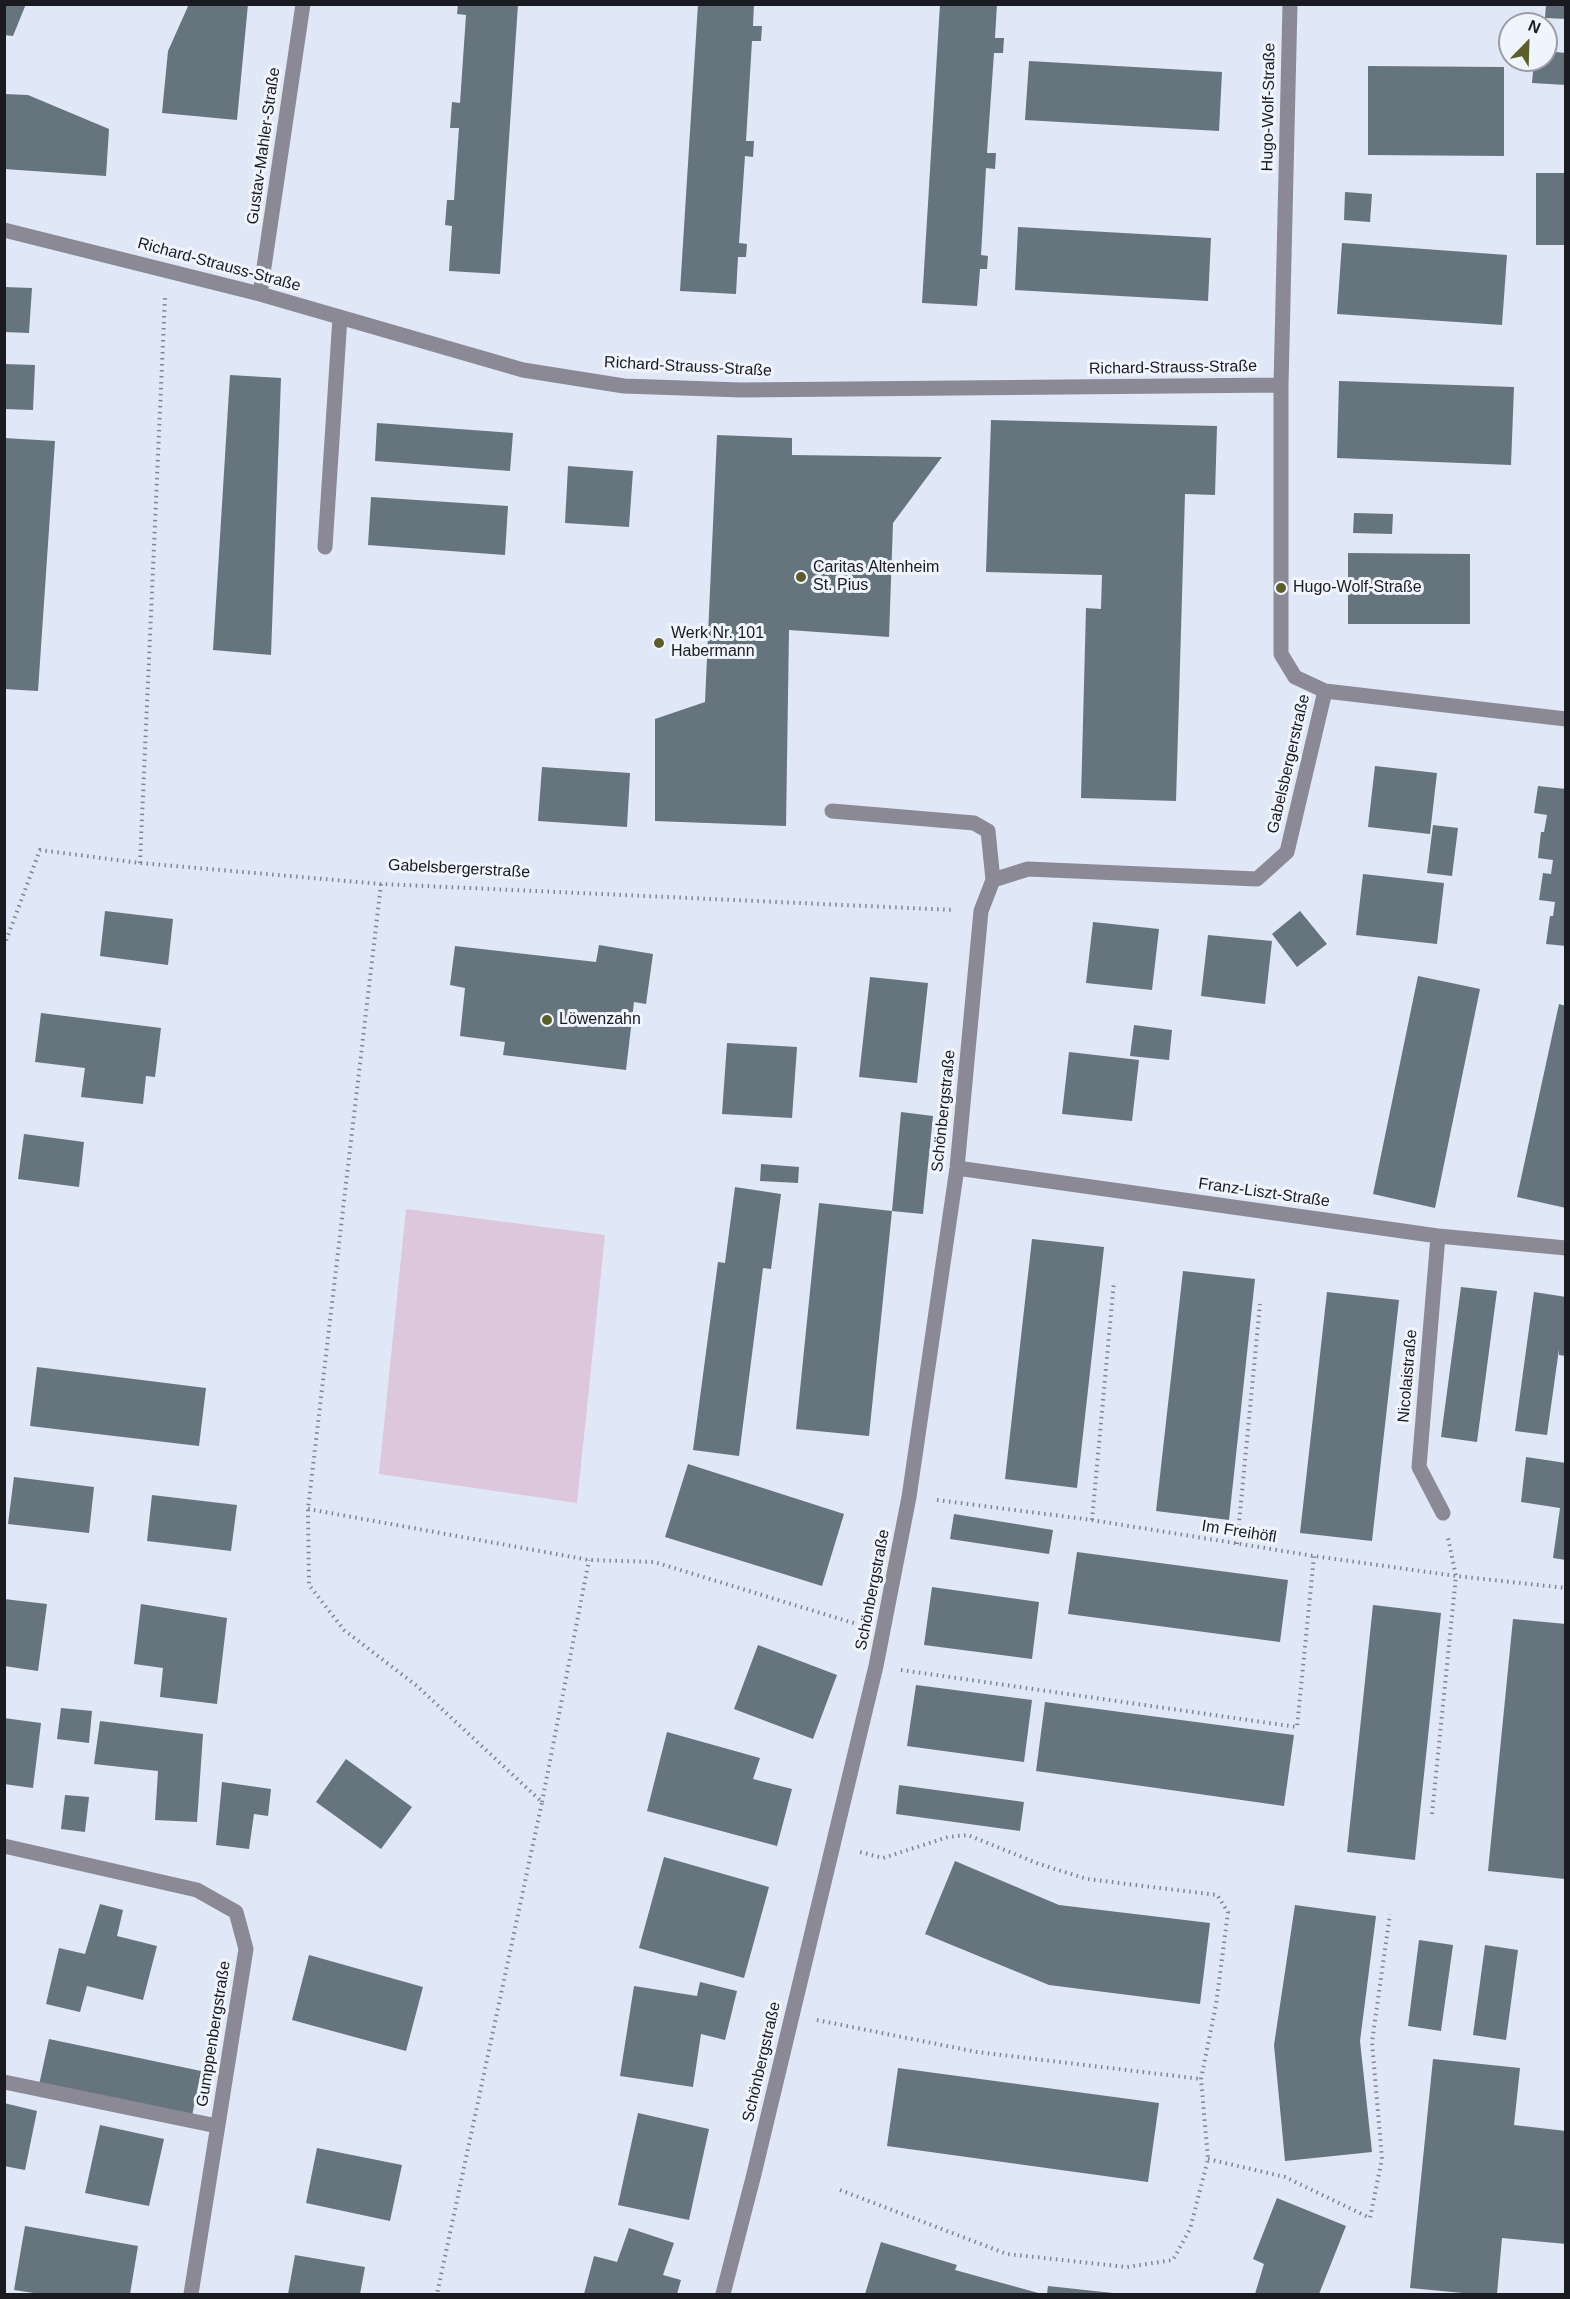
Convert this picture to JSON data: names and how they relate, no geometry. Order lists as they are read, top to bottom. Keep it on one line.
{"streets":{"street":["Hugo-Wolf-Straße","Gustav-Mahler-Straße","Richard-Strauss-Straße","Gabelsbergerstraße","Schönbergstraße","Franz-Liszt-Straße","Nicolaistraße","Gumppenbergstraße"],"path":["Im Freihöfl"]},"crossings":[["Hugo-Wolf-Straße","Richard-Strauss-Straße"],["Hugo-Wolf-Straße","Gabelsbergerstraße"],["Gustav-Mahler-Straße","Richard-Strauss-Straße"],["Gabelsbergerstraße","Schönbergstraße"],["Schönbergstraße","Franz-Liszt-Straße"],["Schönbergstraße","Im Freihöfl"],["Franz-Liszt-Straße","Nicolaistraße"]],"places":["Caritas Altenheim St. Pius","Hugo-Wolf-Straße","Werk Nr. 101 Habermann","Löwenzahn"],"north":"top right"}
